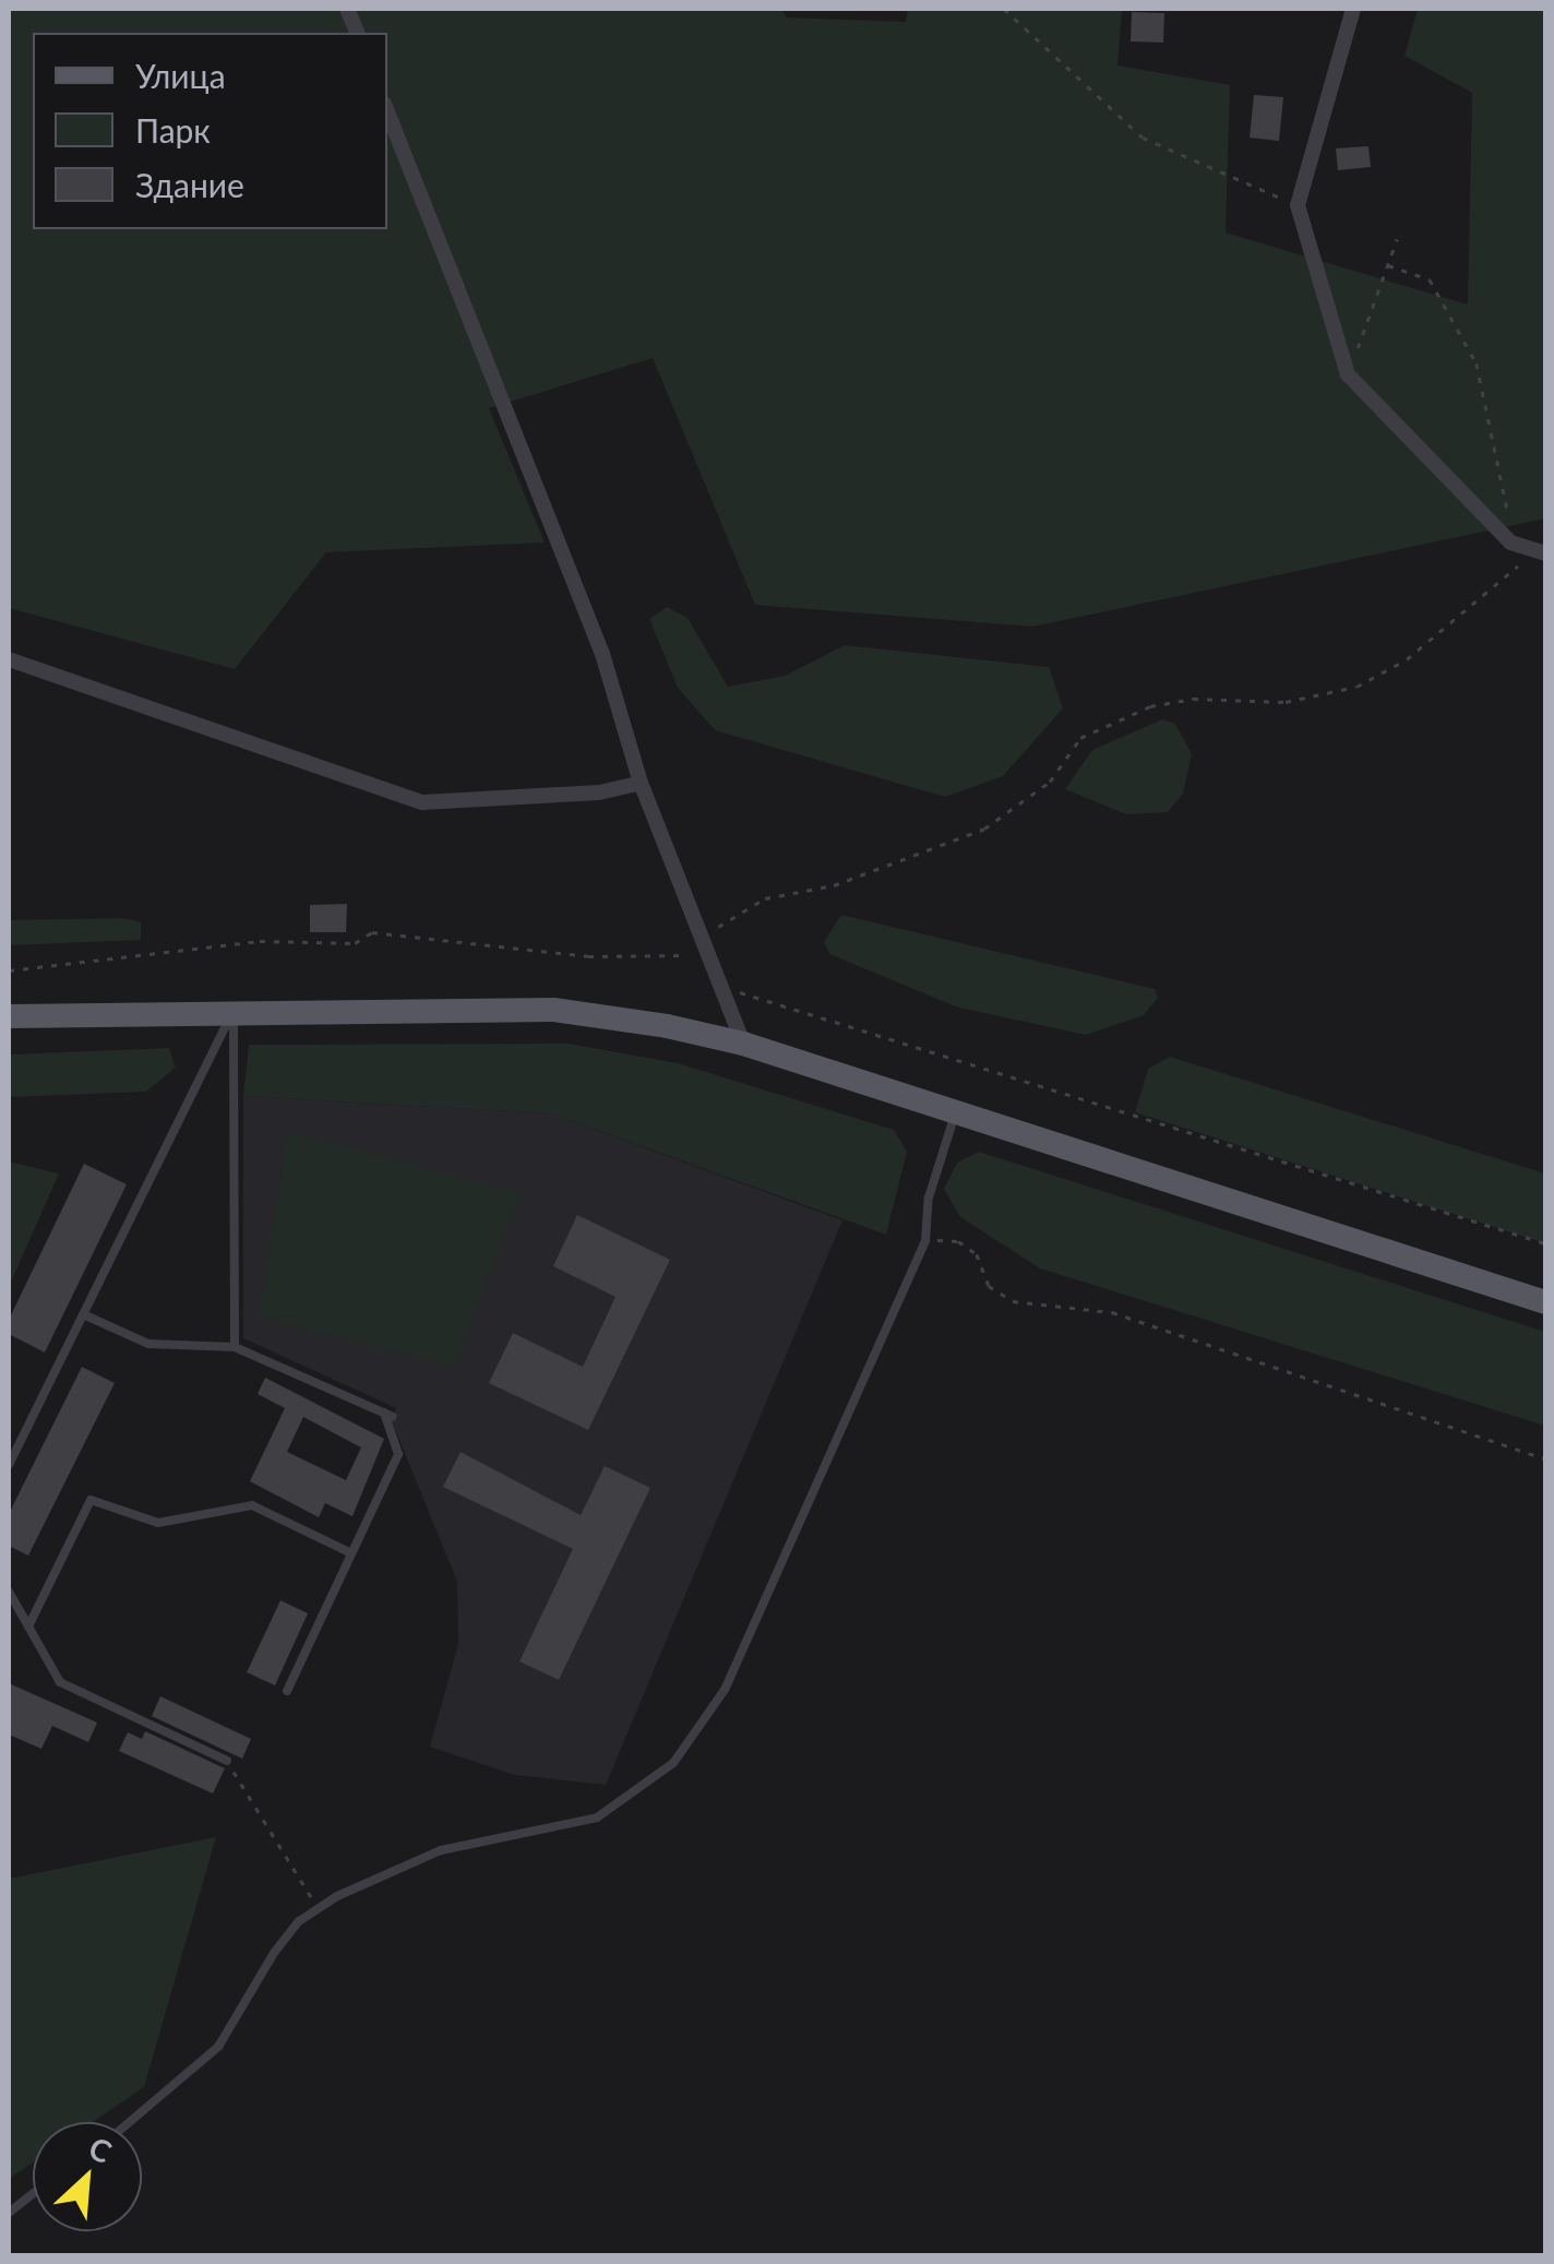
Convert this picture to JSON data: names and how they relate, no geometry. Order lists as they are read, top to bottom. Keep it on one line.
{"legend":["Улица","Парк","Здание"],"north":"top right"}
